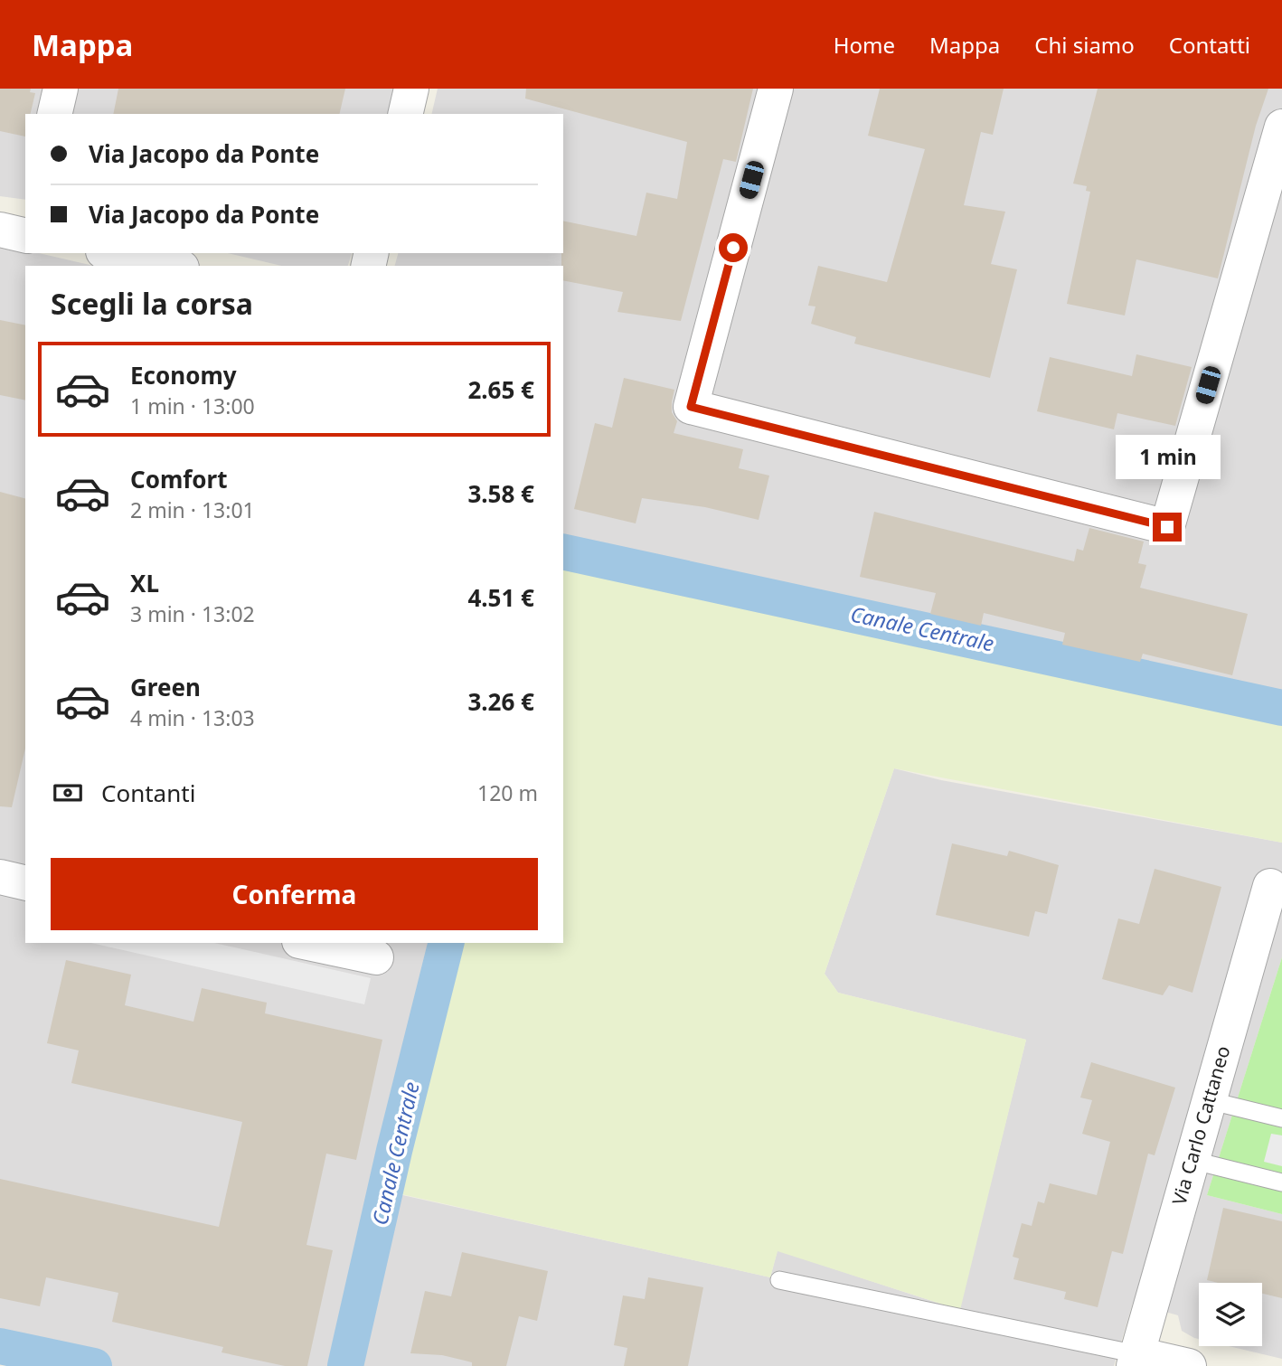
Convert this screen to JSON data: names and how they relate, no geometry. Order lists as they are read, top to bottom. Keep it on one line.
{"streets":{"street":["Via Carlo Cattaneo"]},"water":["Canale Centrale"],"page":{"header":"Mappa","nav":["Home","Mappa","Chi siamo","Contatti"],"banner":["Via Jacopo da Ponte","Via Jacopo da Ponte"],"heading":"Scegli la corsa","list":[{"name":"Economy","note":"1 min · 13:00","value":"2.65 €"},{"name":"Comfort","note":"2 min · 13:01","value":"3.58 €"},{"name":"XL","note":"3 min · 13:02","value":"4.51 €"},{"name":"Green","note":"4 min · 13:03","value":"3.26 €"}],"bubble":"1 min","pay":["Contanti","120 m"],"buttons":"Conferma"}}
